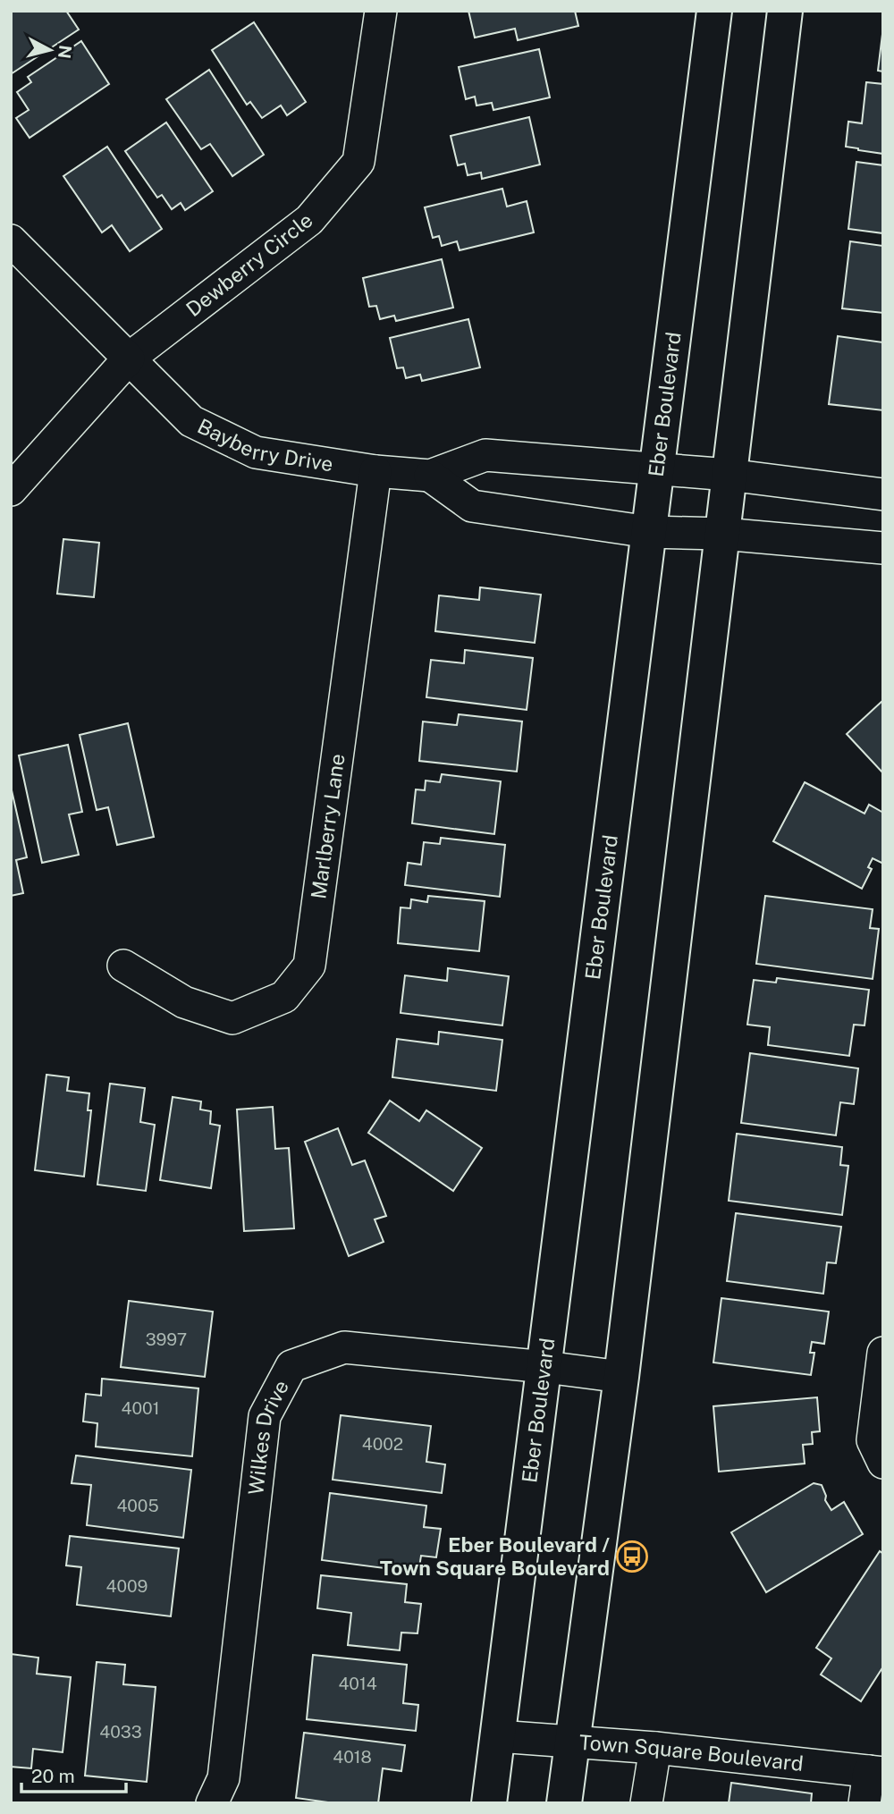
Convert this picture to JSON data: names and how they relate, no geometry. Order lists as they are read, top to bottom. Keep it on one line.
{"streets":{"street":["Dewberry Circle","Eber Boulevard","Bayberry Drive","Marlberry Lane","Wilkes Drive","Town Square Boulevard"]},"crossings":[["Dewberry Circle","Bayberry Drive"],["Eber Boulevard","Bayberry Drive"],["Eber Boulevard","Wilkes Drive"],["Eber Boulevard","Town Square Boulevard"],["Bayberry Drive","Marlberry Lane"]],"places":{"bus stop":["Eber Boulevard / Town Square Boulevard"]},"house_numbers":["3997","4001","4002","4005","4009","4014","4033","4018"],"scale_bar":"20 m","north":"right"}
